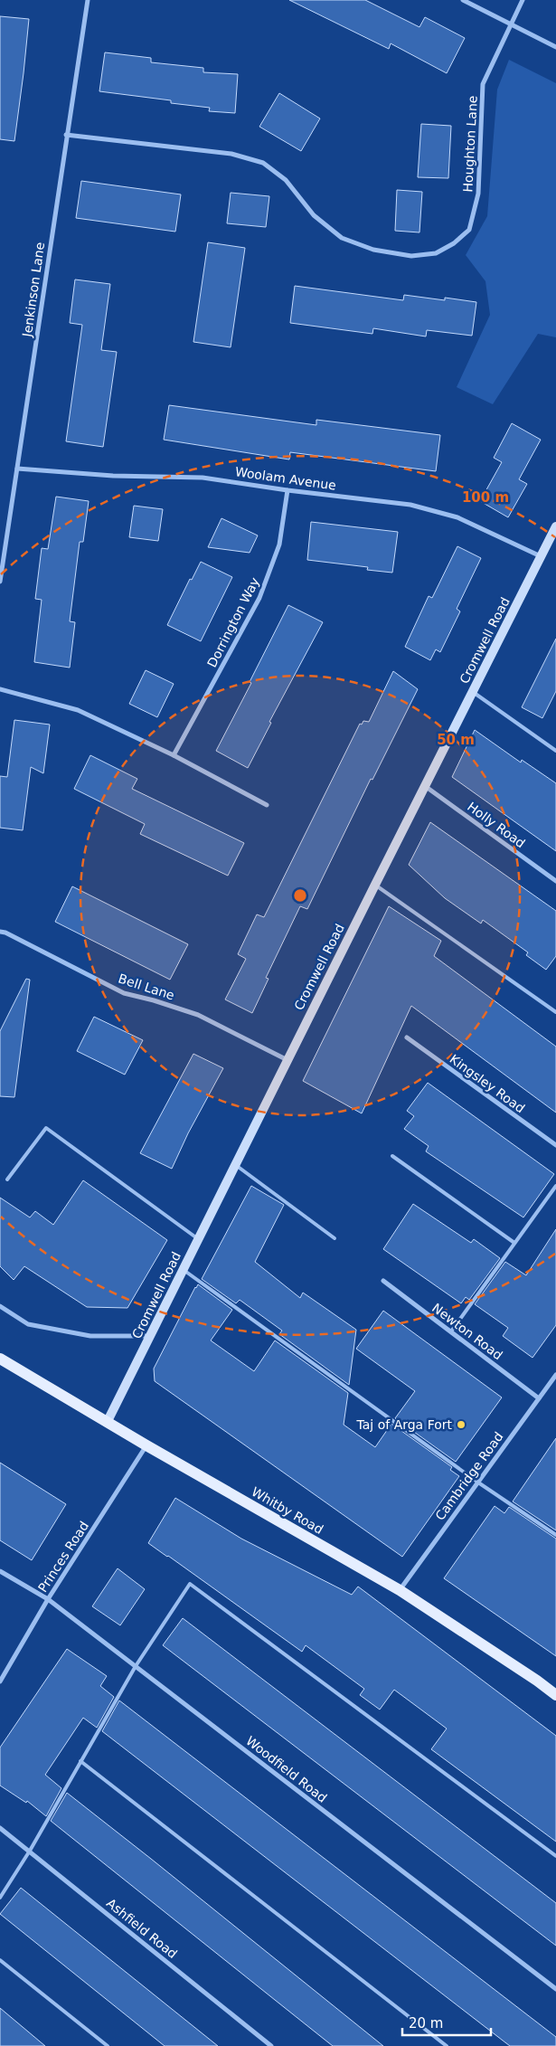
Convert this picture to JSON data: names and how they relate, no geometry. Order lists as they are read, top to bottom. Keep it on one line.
{"streets":{"main road":["Whitby Road"],"street":["Houghton Lane","Jenkinson Lane","Woolam Avenue","Dorrington Way","Cromwell Road","Holly Road","Bell Lane","Kingsley Road","Newton Road","Cambridge Road","Princes Road","Woodfield Road","Ashfield Road"]},"crossings":[["Houghton Lane","Jenkinson Lane"],["Jenkinson Lane","Woolam Avenue"],["Woolam Avenue","Dorrington Way"],["Woolam Avenue","Cromwell Road"],["Cromwell Road","Holly Road"],["Cromwell Road","Bell Lane"],["Cromwell Road","Whitby Road"],["Newton Road","Cambridge Road"],["Cambridge Road","Whitby Road"],["Whitby Road","Princes Road"],["Princes Road","Woodfield Road"]],"places":["Taj of Arga Fort"],"scale_bar":"20 m","rings":["100 m","50 m"]}
